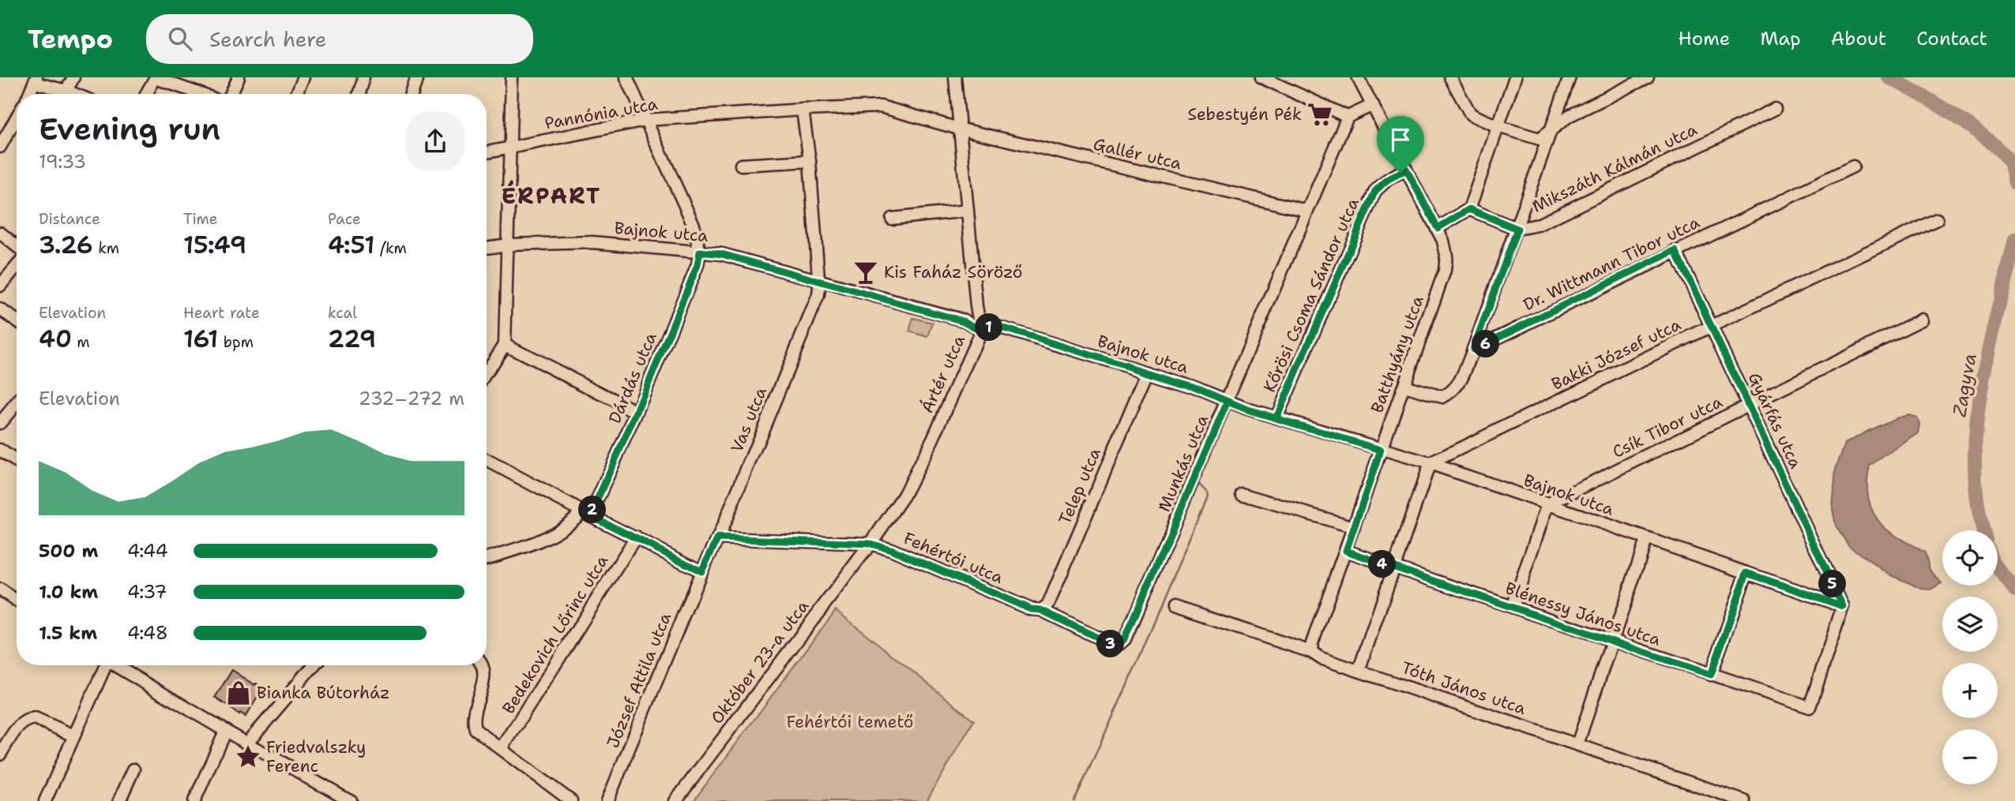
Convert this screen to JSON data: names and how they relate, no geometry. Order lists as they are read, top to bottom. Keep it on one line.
{"streets":{"street":["Pannónia utca","Gallér utca","Mikszáth Kálmán utca","Bajnok utca","Dr. Wittmann Tibor utca","Kőrösi Csoma Sándor utca","Batthyány utca","Bakki József utca","Ártér utca","Dárdás utca","Vas utca","Gyárfás utca","Csík Tibor utca","Munkás utca","Telep utca","Fehértói utca","Blénessy János utca","Bedekovich Lőrinc utca","Október 23-a utca","József Attila utca","Tóth János utca"]},"crossings":[["Pannónia utca","Gallér utca"],["Pannónia utca","Ártér utca"],["Pannónia utca","Vas utca"],["Gallér utca","Ártér utca"],["Gallér utca","Munkás utca"],["Bajnok utca","Kőrösi Csoma Sándor utca"],["Bajnok utca","Batthyány utca"],["Bajnok utca","Bakki József utca"],["Bajnok utca","Ártér utca"],["Bajnok utca","Dárdás utca"],["Bajnok utca","Vas utca"],["Bajnok utca","Gyárfás utca"],["Bajnok utca","Csík Tibor utca"],["Bajnok utca","Munkás utca"],["Bajnok utca","Telep utca"],["Bajnok utca","Blénessy János utca"],["Dr. Wittmann Tibor utca","Gyárfás utca"],["Kőrösi Csoma Sándor utca","Batthyány utca"],["Batthyány utca","Blénessy János utca"],["Batthyány utca","Tóth János utca"],["Bakki József utca","Gyárfás utca"],["Ártér utca","Fehértói utca"],["Ártér utca","Október 23-a utca"],["Vas utca","Fehértói utca"],["Vas utca","József Attila utca"],["Gyárfás utca","Csík Tibor utca"],["Gyárfás utca","Blénessy János utca"],["Munkás utca","Telep utca"],["Munkás utca","Fehértói utca"],["Telep utca","Fehértói utca"],["Fehértói utca","Október 23-a utca"]],"districts":["ÉRPART"],"water":["Zagyva"],"parks":["Fehértói temető"],"places":{"supermarket":["Sebestyén Pék"],"bar":["Kis Faház Söröző"],"shop":["Bianka Bútorház"],"place":["Friedvalszky Ferenc"]},"page":{"header":"Tempo","search":"Search here","nav":["Home","Map","About","Contact"],"heading":["Evening run","19:33"],"stats":[["Distance","3.26 km"],["Time","15:49"],["Pace","4:51 /km"],["Elevation","40 m"],["Heart rate","161 bpm"],["kcal","229"]],"pins":["1","6","2","4","5","3"],"chart":["Elevation","232–272 m"],"map_buttons":["+","−"],"list":[{"name":"500 m","note":"4:44"},{"name":"1.0 km","note":"4:37"},{"name":"1.5 km","note":"4:48"}]}}
